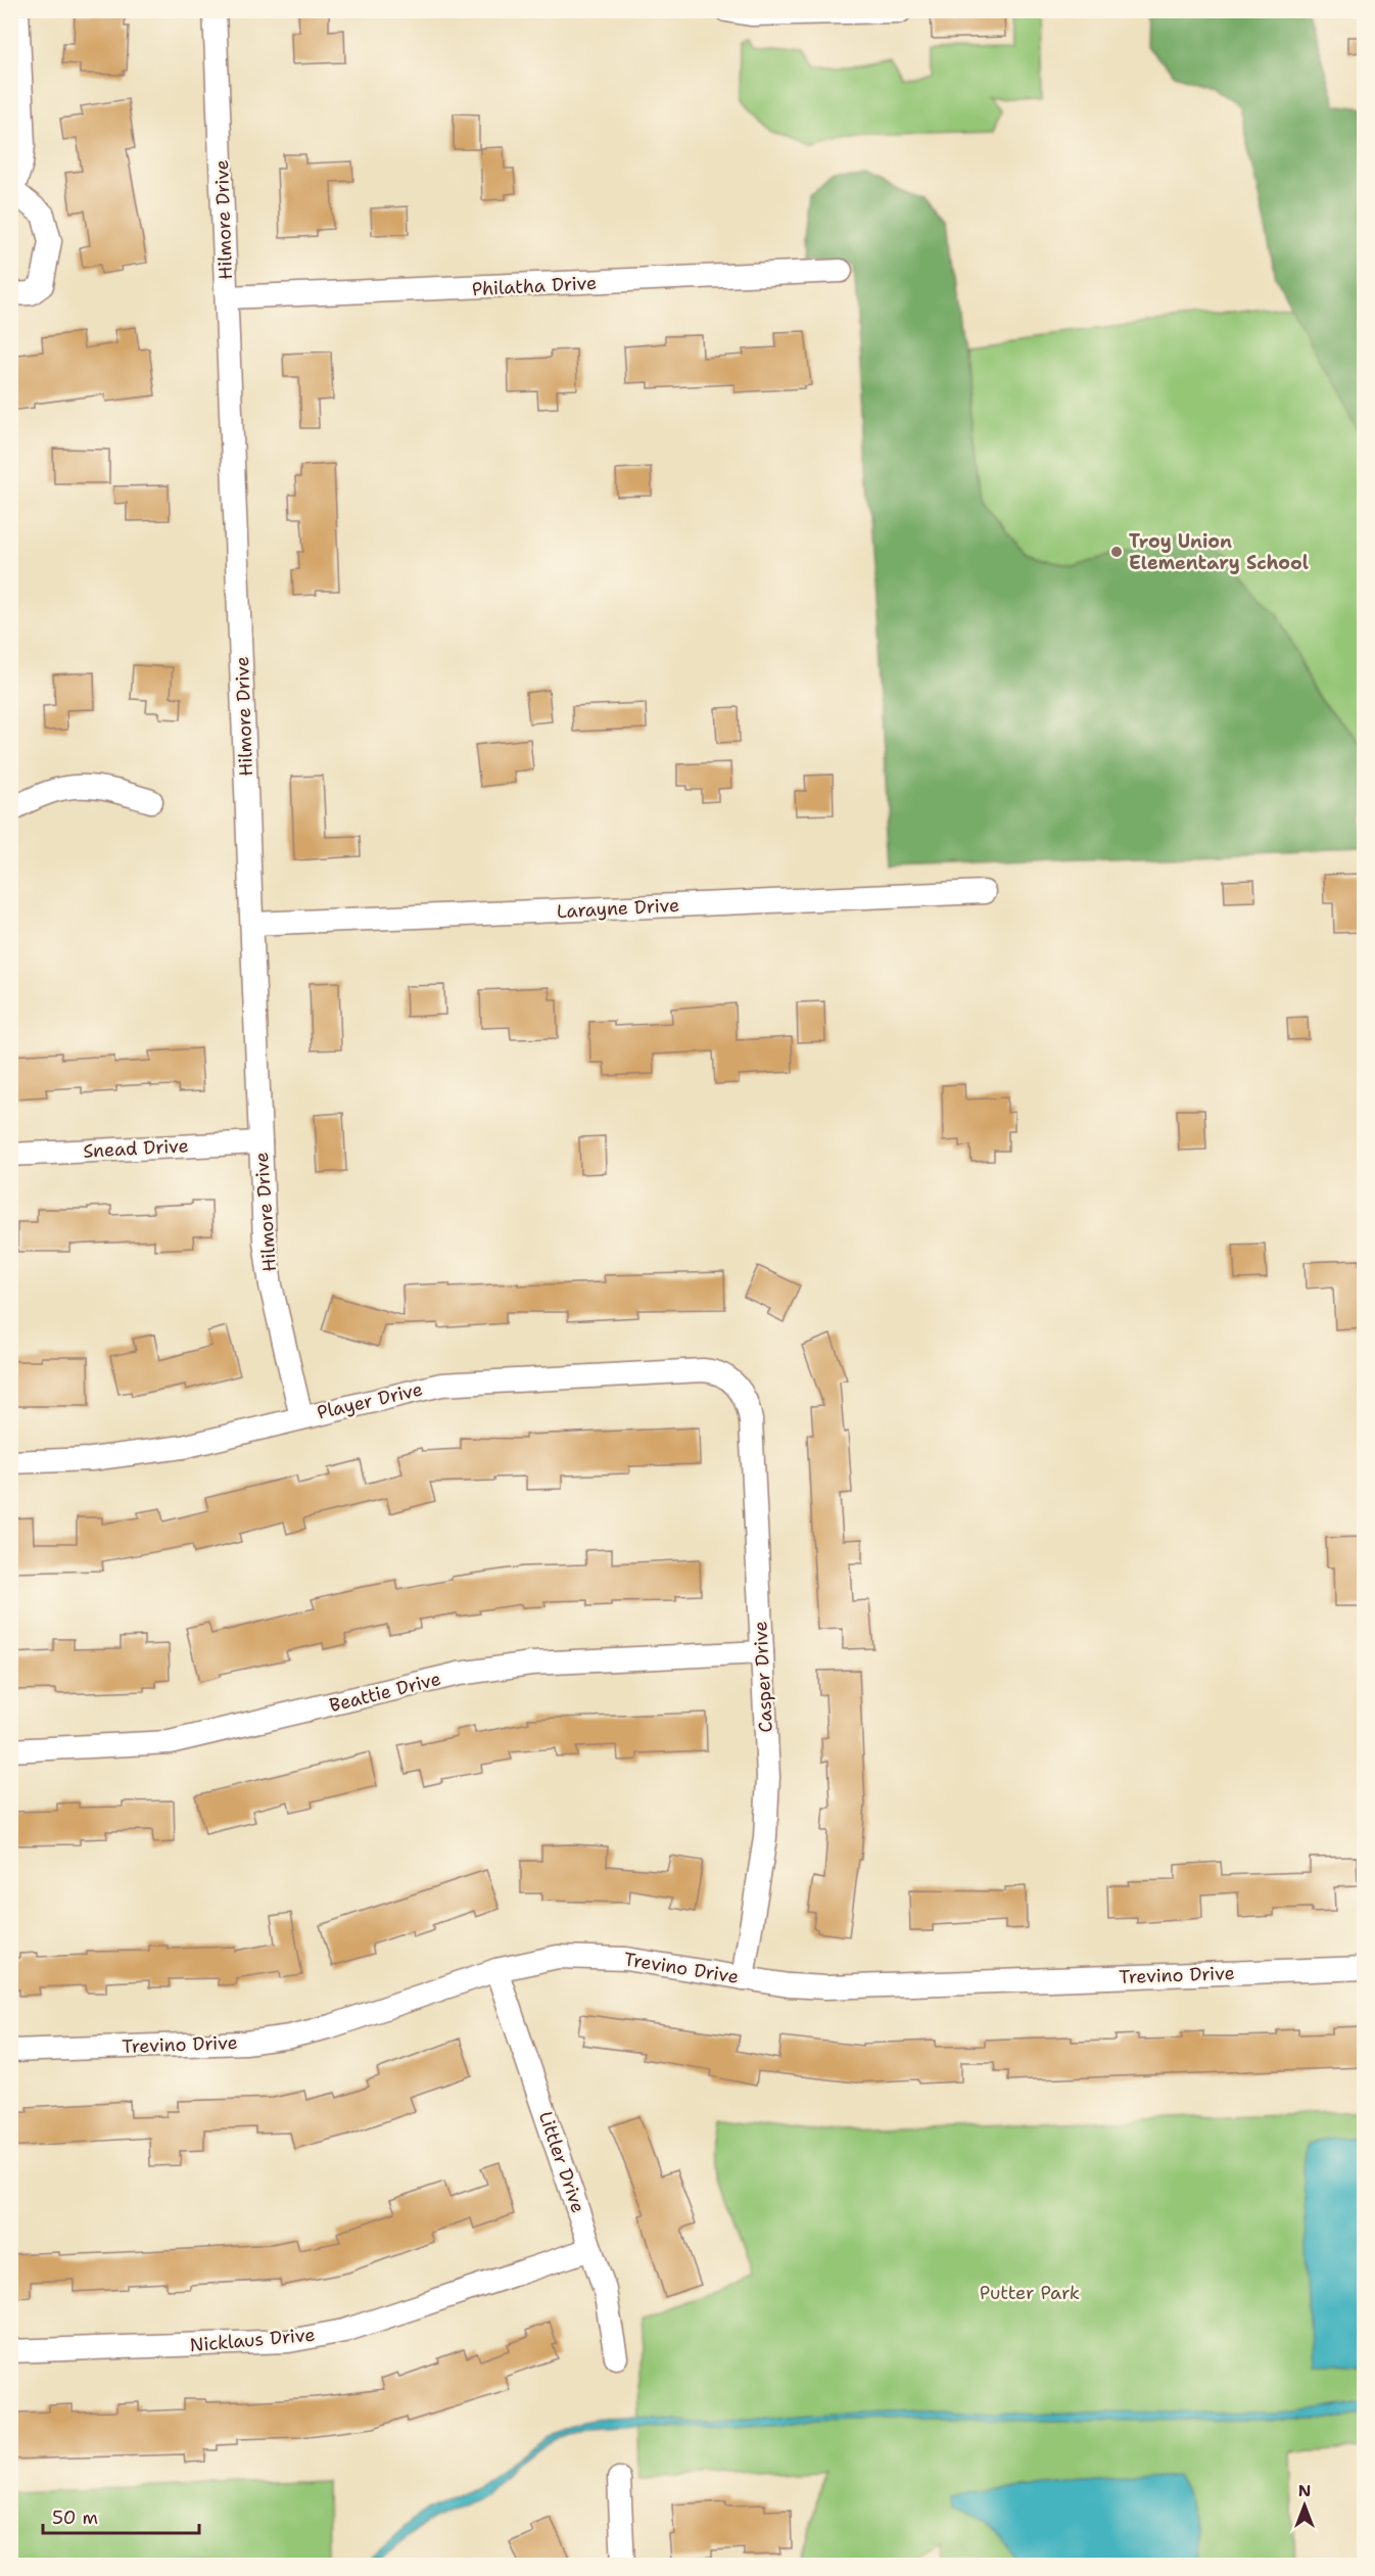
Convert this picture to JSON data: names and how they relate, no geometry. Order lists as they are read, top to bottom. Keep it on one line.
{"streets":{"street":["Hilmore Drive","Philatha Drive","Larayne Drive","Snead Drive","Player Drive","Casper Drive","Beattie Drive","Trevino Drive","Littler Drive","Nicklaus Drive"]},"crossings":[["Hilmore Drive","Philatha Drive"],["Hilmore Drive","Larayne Drive"],["Hilmore Drive","Snead Drive"],["Hilmore Drive","Player Drive"],["Player Drive","Casper Drive"],["Casper Drive","Beattie Drive"],["Casper Drive","Trevino Drive"],["Trevino Drive","Littler Drive"],["Littler Drive","Nicklaus Drive"]],"parks":["Putter Park"],"places":["Troy Union Elementary School"],"scale_bar":"50 m","north":"top"}
